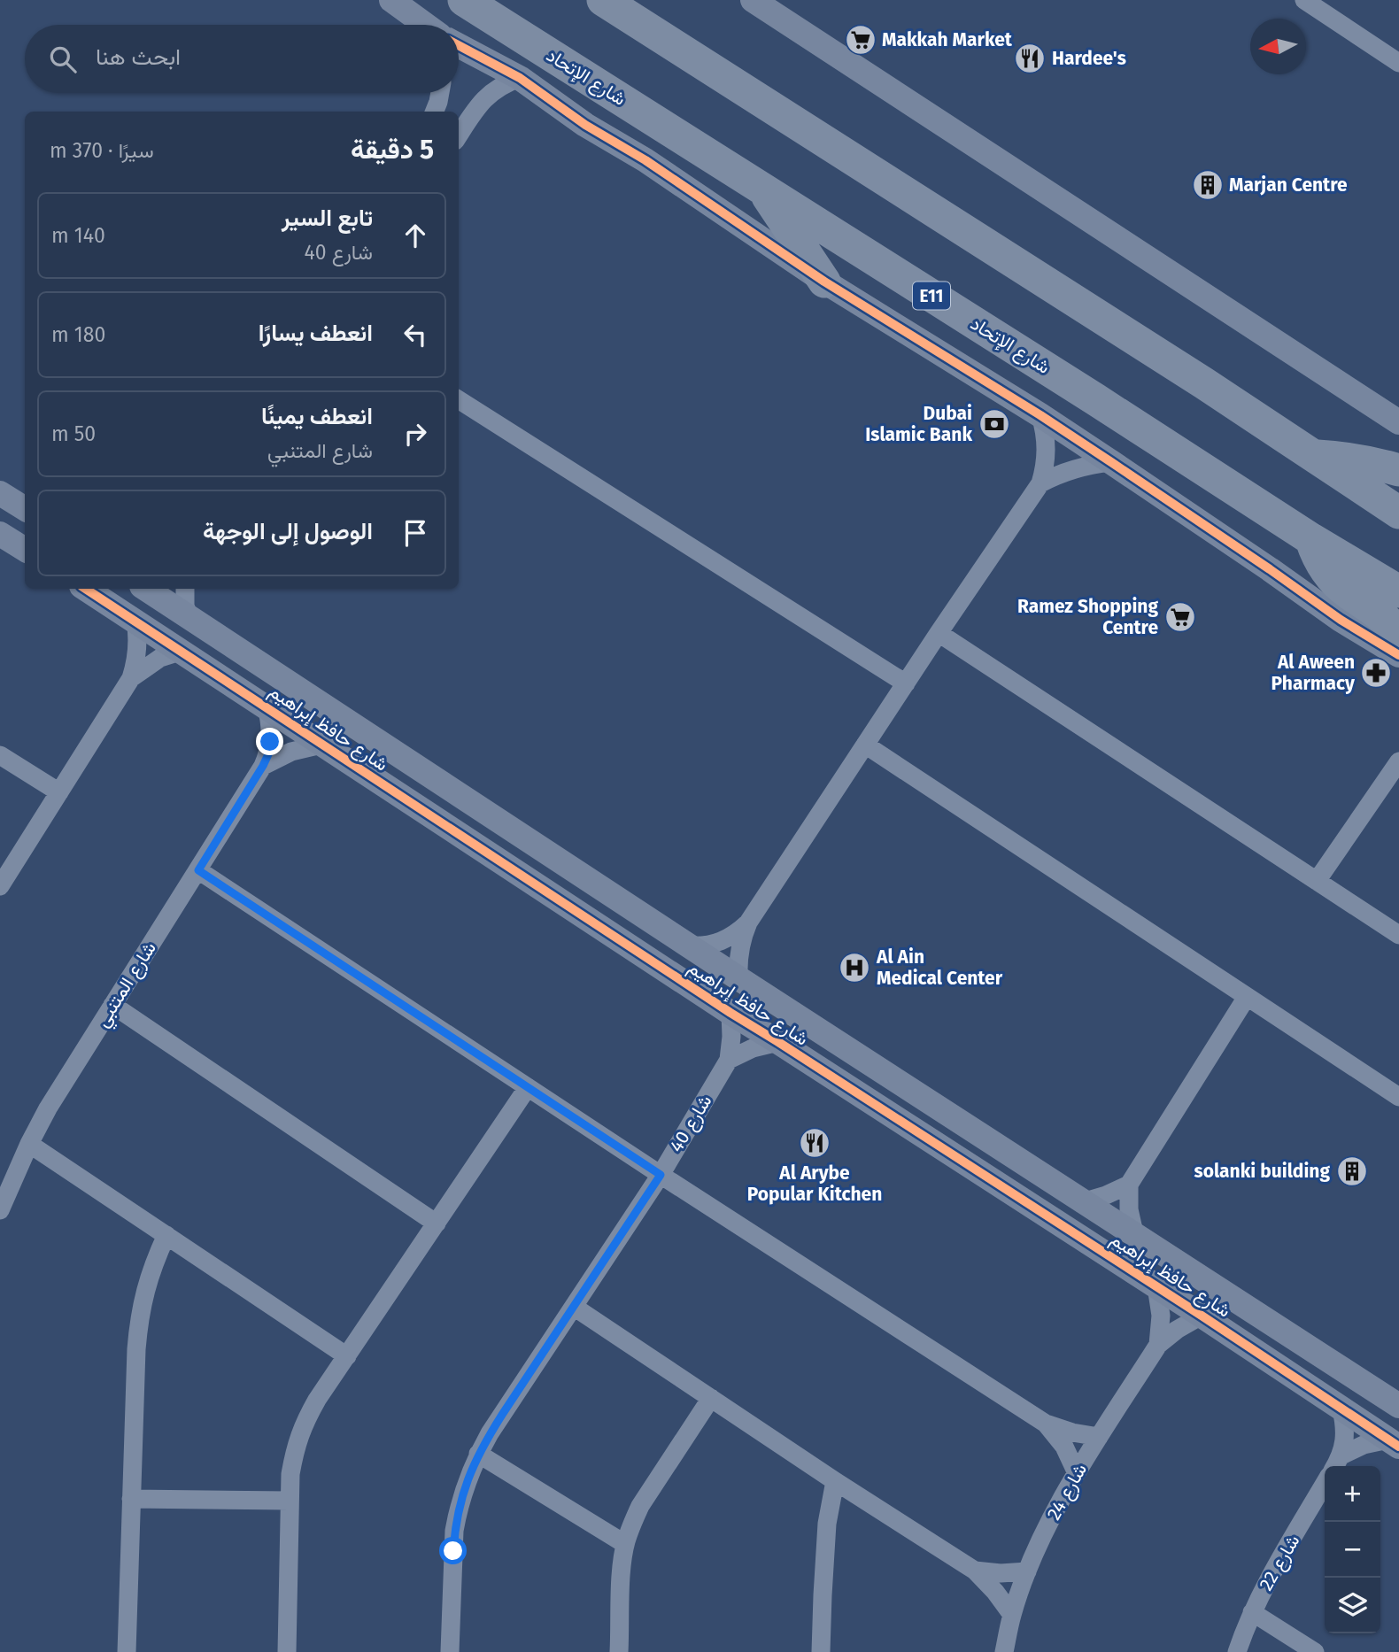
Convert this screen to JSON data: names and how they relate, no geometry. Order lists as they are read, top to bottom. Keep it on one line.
{"streets":{"highway":["شارع الإتحاد","E11"],"street":["شارع حافظ إبراهيم","شارع المتنبي","شارع 40","شارع 24","شارع 22"]},"crossings":[["شارع حافظ إبراهيم","شارع المتنبي"],["شارع حافظ إبراهيم","شارع 40"],["شارع حافظ إبراهيم","شارع 24"]],"places":{"supermarket":["Makkah Market","Ramez Shopping Centre"],"restaurant":["Hardee's","Al Arybe Popular Kitchen"],"building":["Marjan Centre","solanki building"],"bank":["Dubai Islamic Bank"],"pharmacy":["Al Aween Pharmacy"],"hospital":["Al Ain Medical Center"]},"north":"left","page":{"search":"ابحث هنا","heading":["5 دقيقة","سيرًا · 370 m"],"list":[["تابع السير","شارع 40","140 m"],["انعطف يسارًا","180 m"],["انعطف يمينًا","شارع المتنبي","50 m"],"الوصول إلى الوجهة"],"map_buttons":["+","−"]}}
